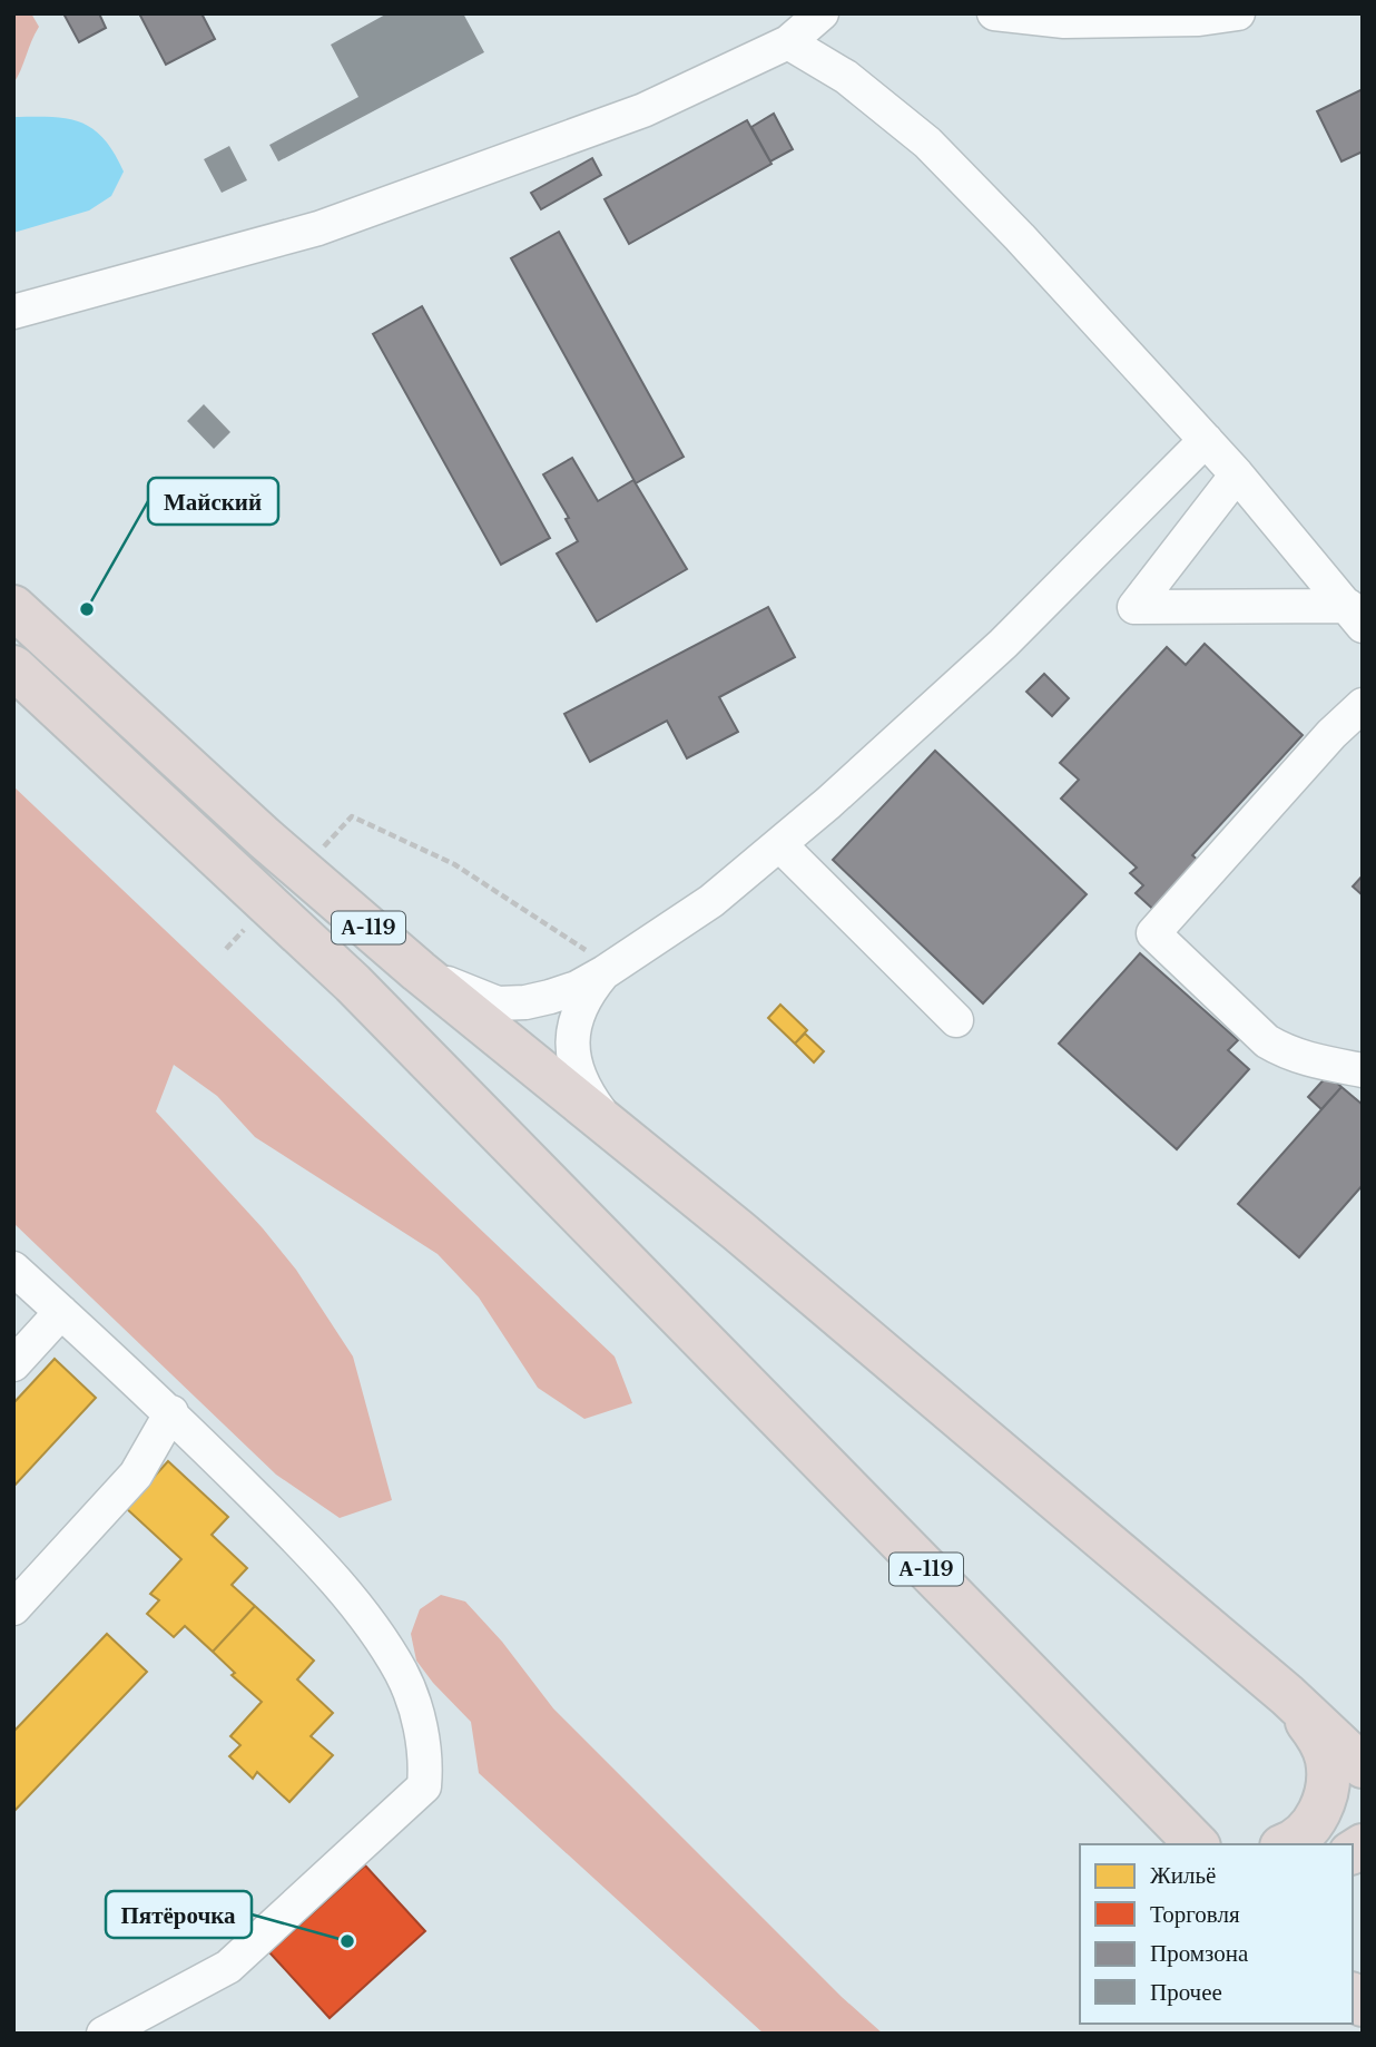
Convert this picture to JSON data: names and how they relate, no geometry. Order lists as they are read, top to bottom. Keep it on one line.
{"streets":{"highway":["А-119"]},"places":["Майский","Пятёрочка"],"legend":["Жильё","Торговля","Промзона","Прочее"]}
